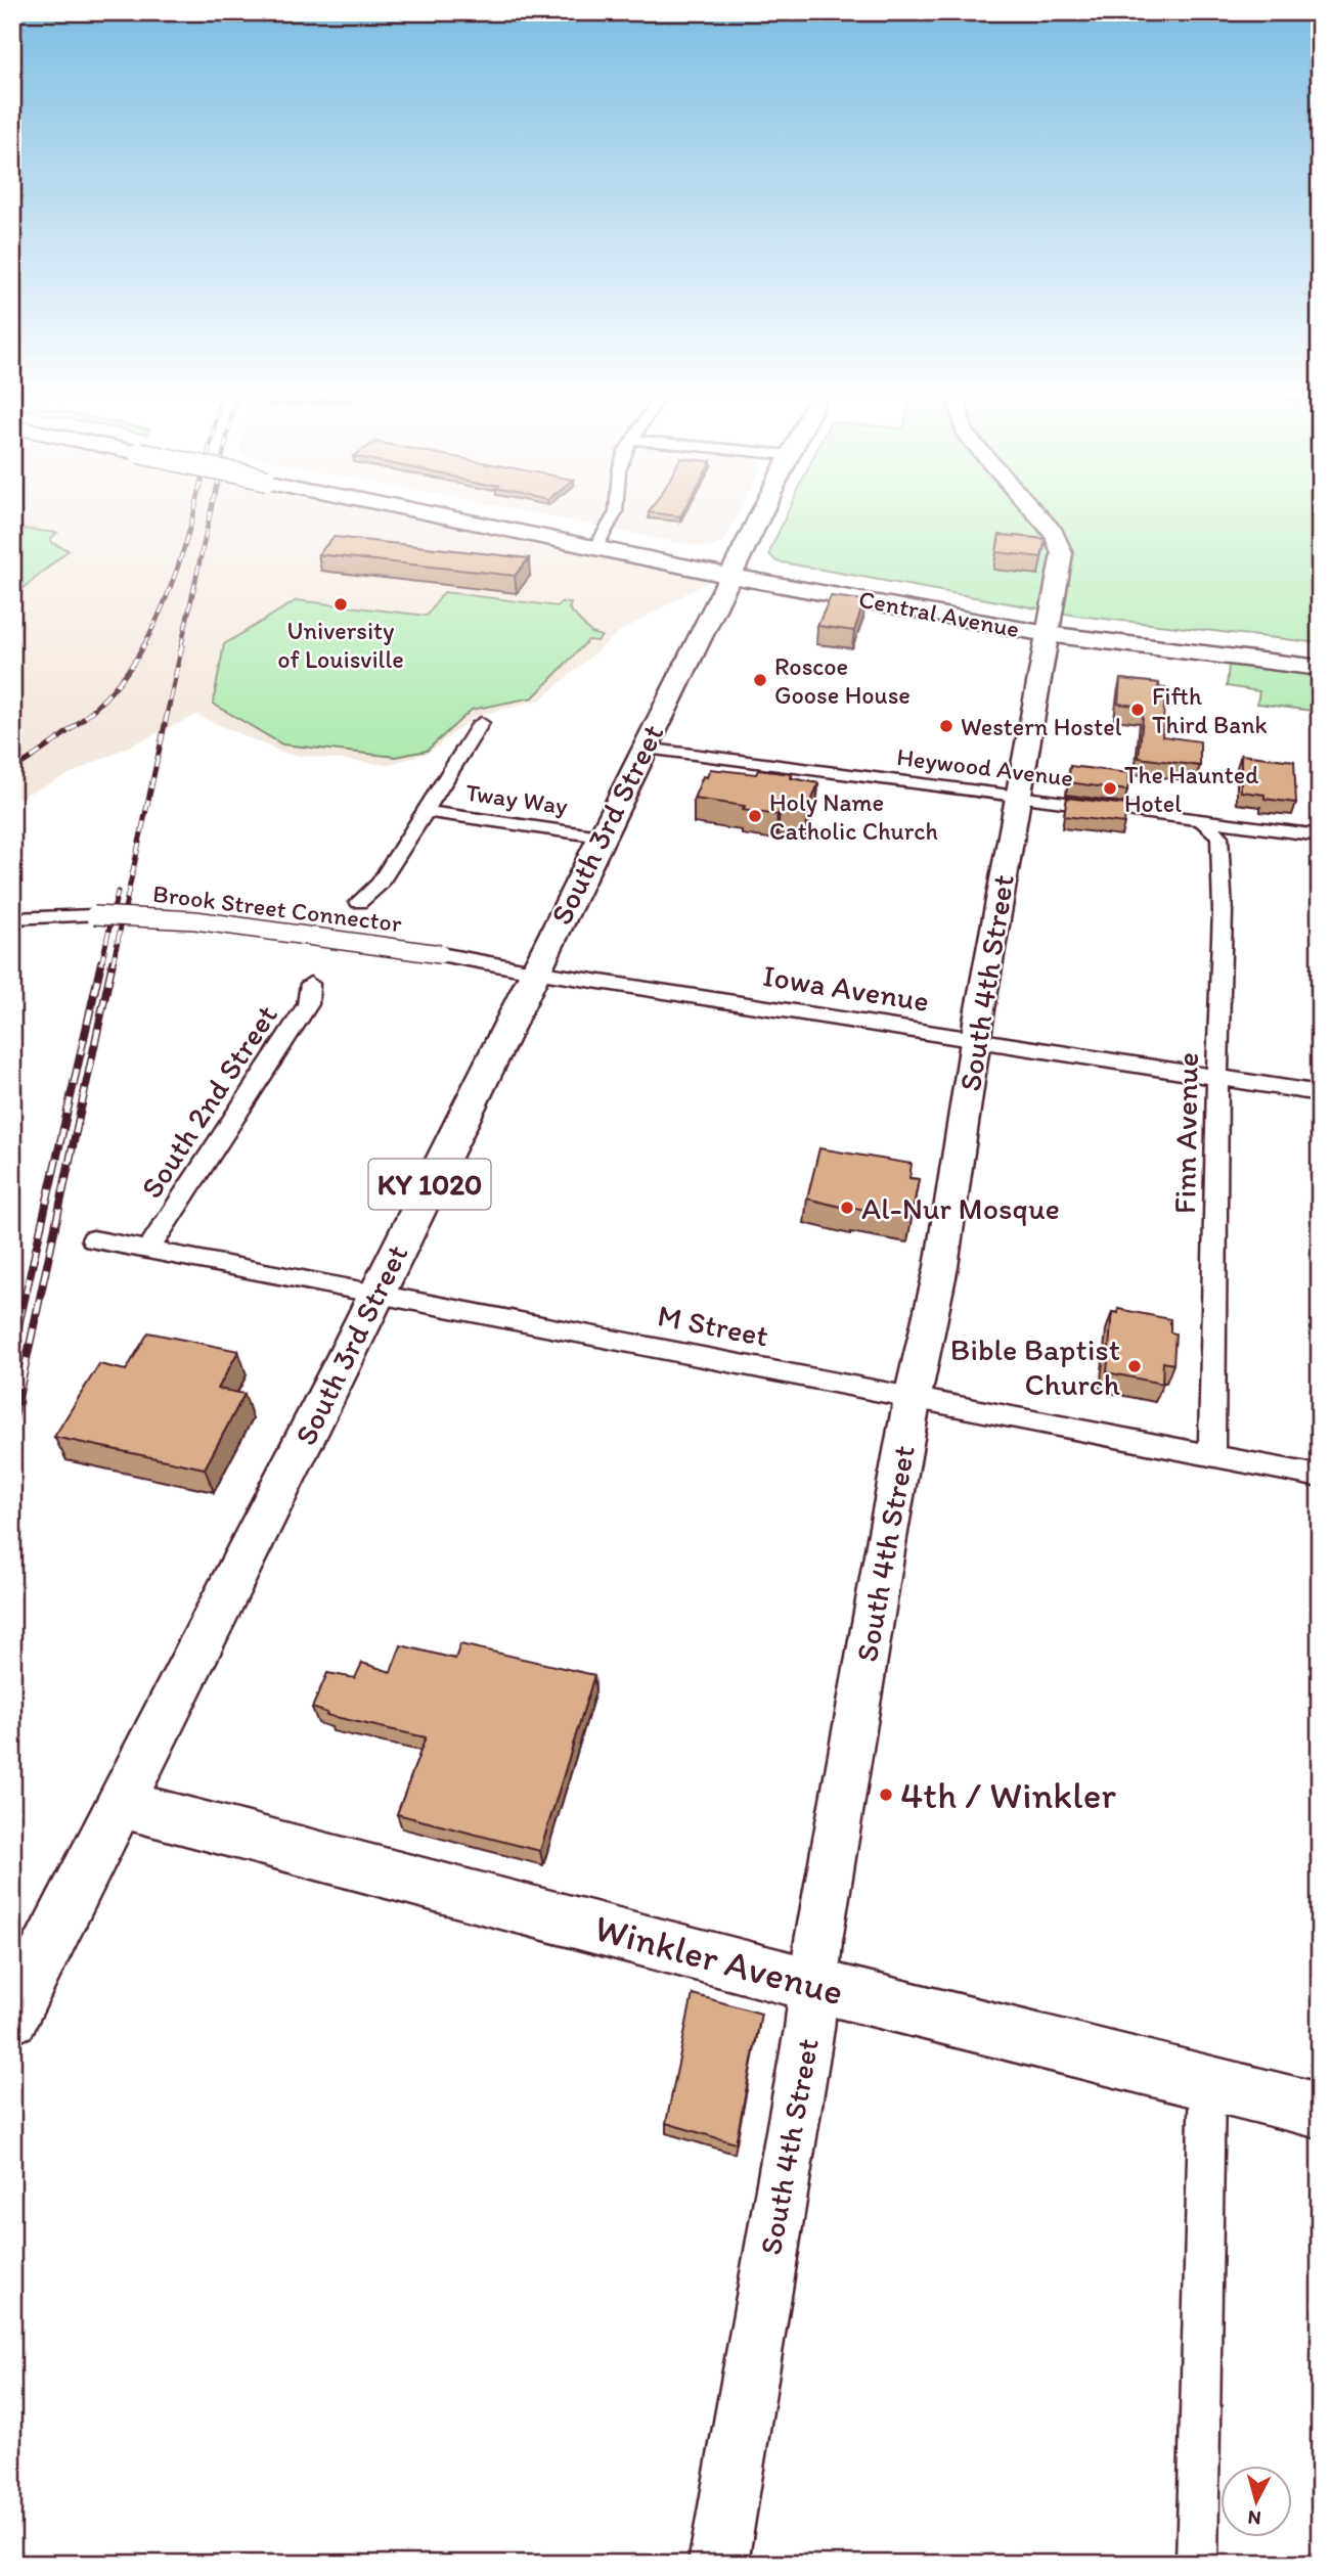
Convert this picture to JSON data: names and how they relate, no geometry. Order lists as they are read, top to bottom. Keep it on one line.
{"streets":{"main road":["Central Avenue","South 3rd Street","South 4th Street","KY 1020","Winkler Avenue"],"street":["Heywood Avenue","Tway Way","Brook Street Connector","Iowa Avenue","South 2nd Street","Finn Avenue","M Street"]},"crossings":[["Central Avenue","South 3rd Street"],["Central Avenue","South 4th Street"],["Heywood Avenue","South 3rd Street"],["Heywood Avenue","South 4th Street"],["Heywood Avenue","Finn Avenue"],["Tway Way","South 3rd Street"],["South 3rd Street","Brook Street Connector"],["South 3rd Street","Iowa Avenue"],["South 3rd Street","M Street"],["South 3rd Street","Winkler Avenue"],["Brook Street Connector","Iowa Avenue"],["South 4th Street","Iowa Avenue"],["South 4th Street","M Street"],["South 4th Street","Winkler Avenue"],["Iowa Avenue","Finn Avenue"],["South 2nd Street","M Street"],["Finn Avenue","M Street"]],"places":["University of Louisville","Roscoe Goose House","Fifth Third Bank","Western Hostel","The Haunted Hotel","Holy Name Catholic Church","Al-Nur Mosque","Bible Baptist Church","4th / Winkler"],"north":"bottom"}
